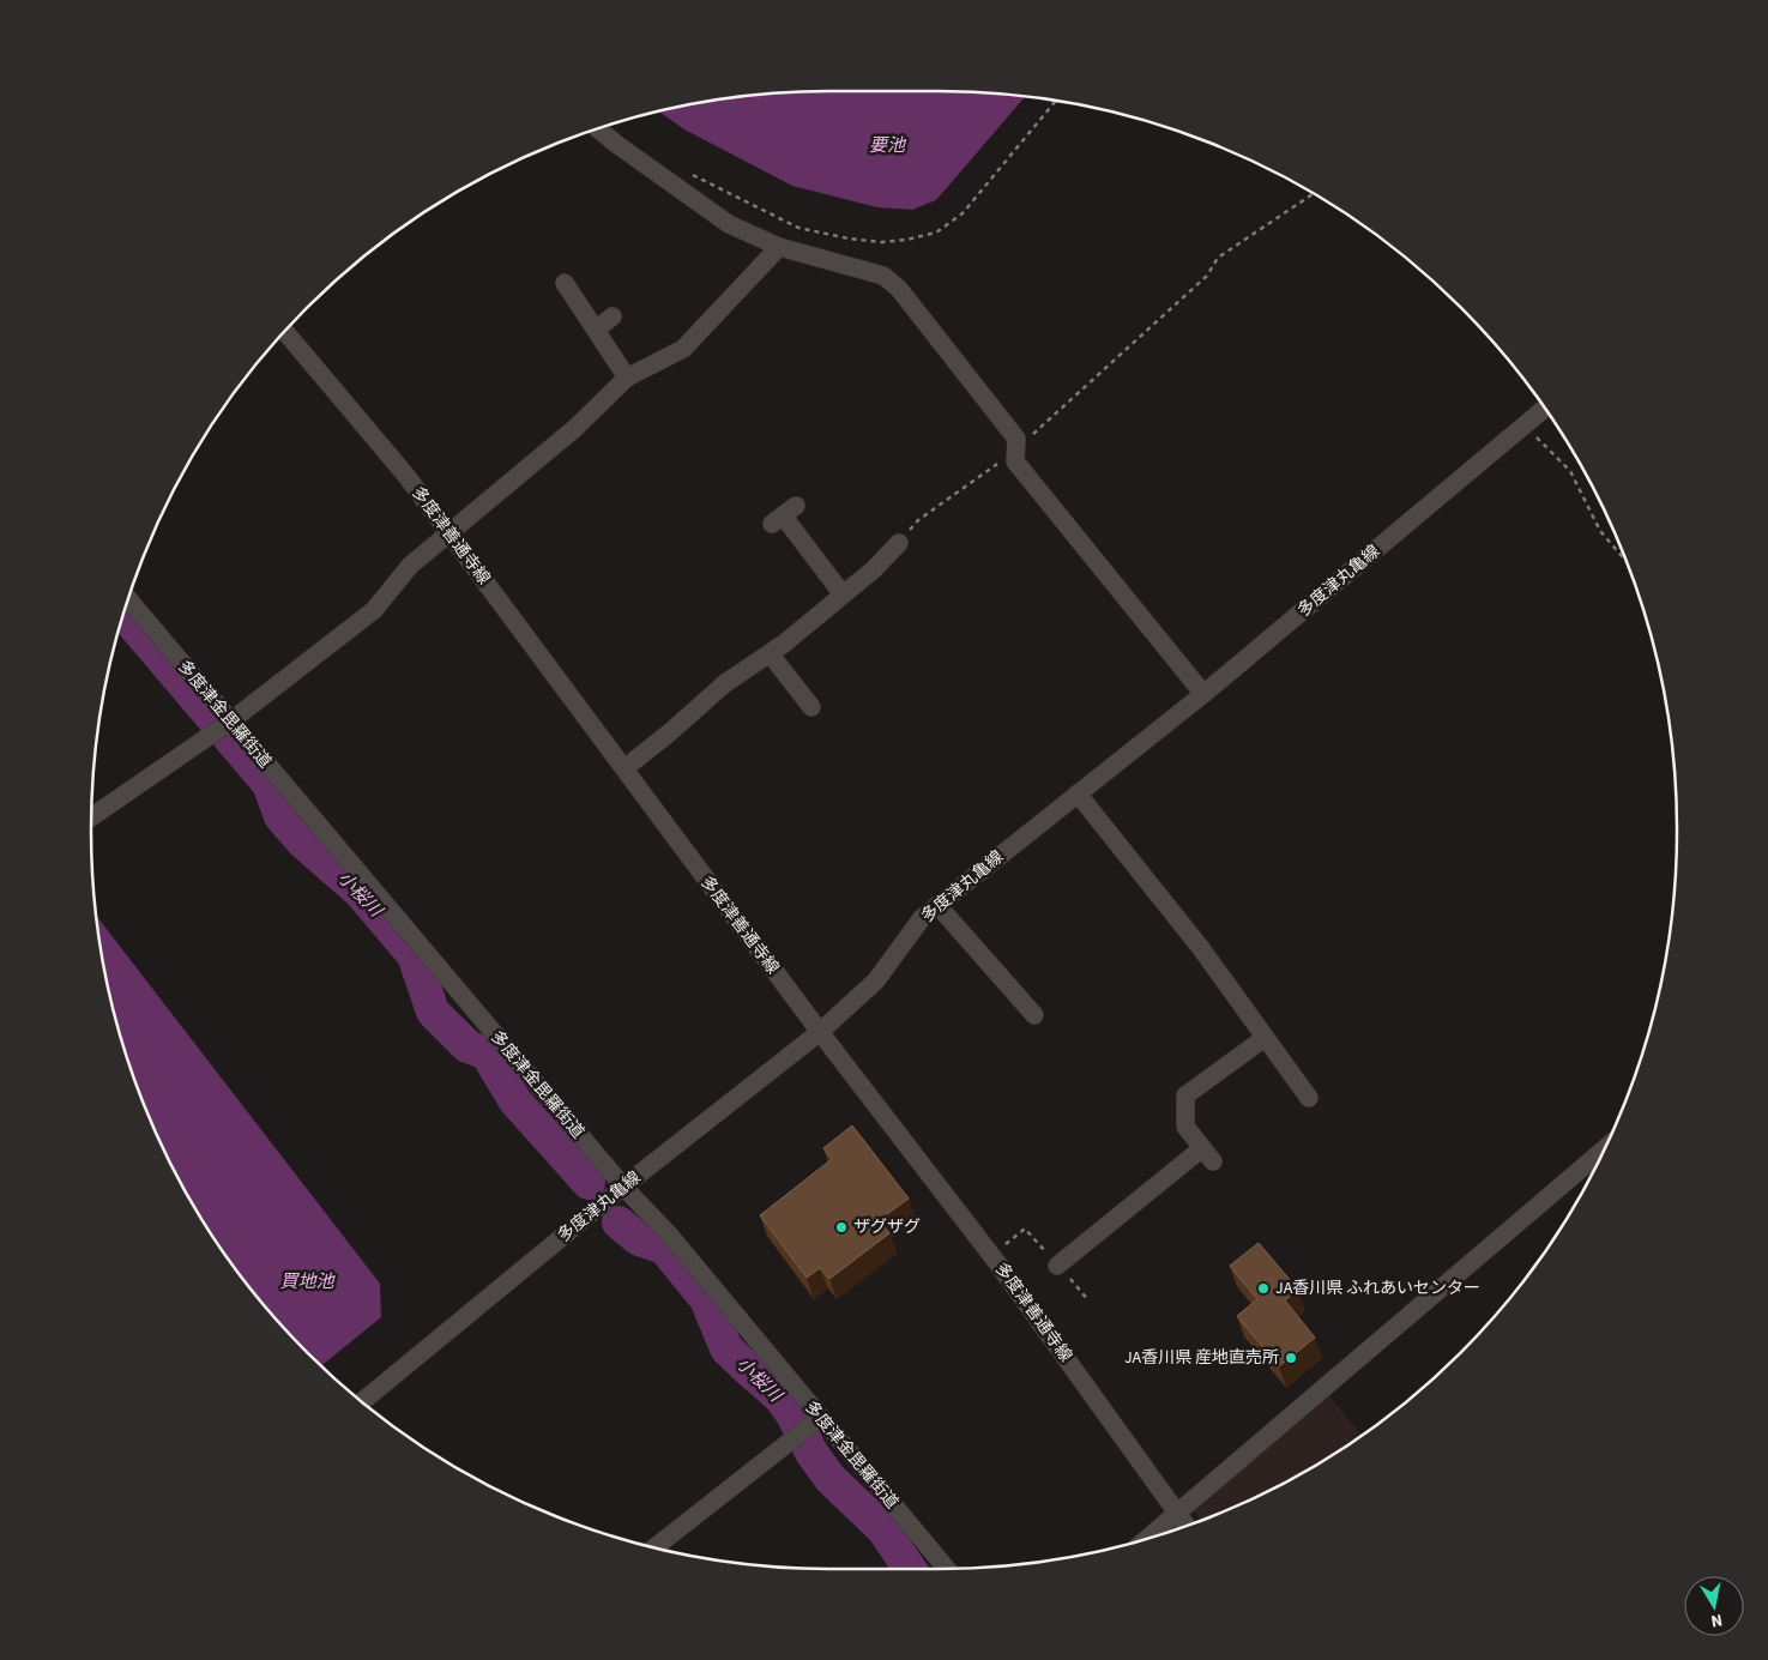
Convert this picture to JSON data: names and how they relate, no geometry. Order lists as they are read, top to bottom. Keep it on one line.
{"streets":{"street":["多度津善通寺線","多度津丸亀線","多度津金毘羅街道"]},"crossings":[["多度津善通寺線","多度津丸亀線"],["多度津丸亀線","多度津金毘羅街道"]],"water":["要池","小桜川","買地池"],"places":["ザグザグ","JA香川県 ふれあいセンター","JA香川県 産地直売所"],"north":"bottom"}
